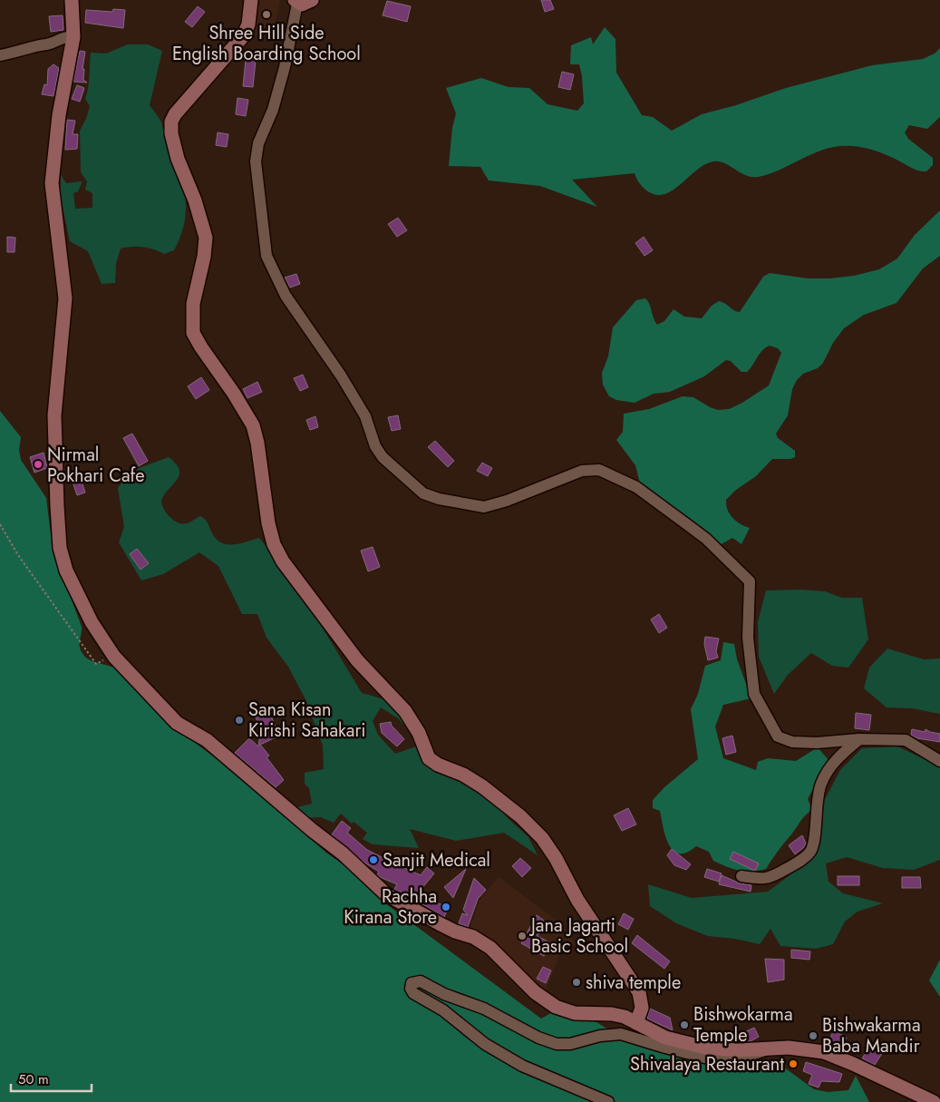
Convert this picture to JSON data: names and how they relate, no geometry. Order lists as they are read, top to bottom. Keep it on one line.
{"places":["Shree Hill Side English Boarding School","Nirmal Pokhari Cafe","Sana Kisan Kirishi Sahakari","Sanjit Medical","Rachha Kirana Store","Jana Jagarti Basic School","shiva temple","Bishwokarma Temple","Bishwakarma Baba Mandir","Shivalaya Restaurant"],"scale_bar":"50 m"}
